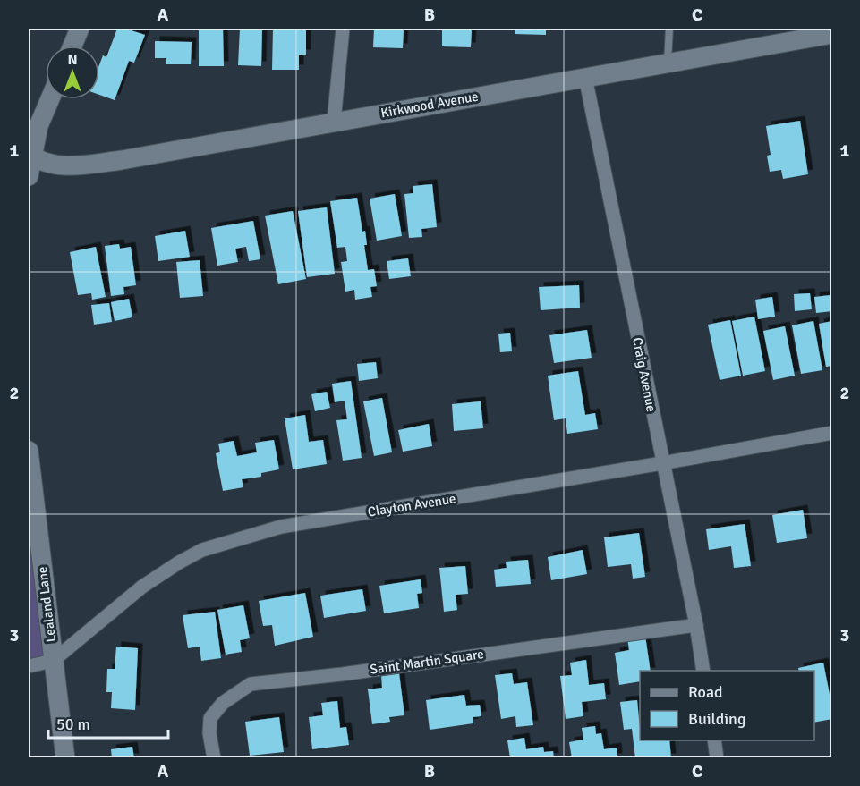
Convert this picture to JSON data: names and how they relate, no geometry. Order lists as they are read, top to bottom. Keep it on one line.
{"streets":{"street":["Kirkwood Avenue","Craig Avenue","Clayton Avenue","Lealand Lane","Saint Martin Square"]},"crossings":[["Kirkwood Avenue","Craig Avenue"],["Craig Avenue","Clayton Avenue"],["Craig Avenue","Saint Martin Square"],["Clayton Avenue","Lealand Lane"]],"legend":["Road","Building"],"scale_bar":"50 m","north":"top","grid":{"columns":["A","B","C"],"rows":["1","2","3"]}}
